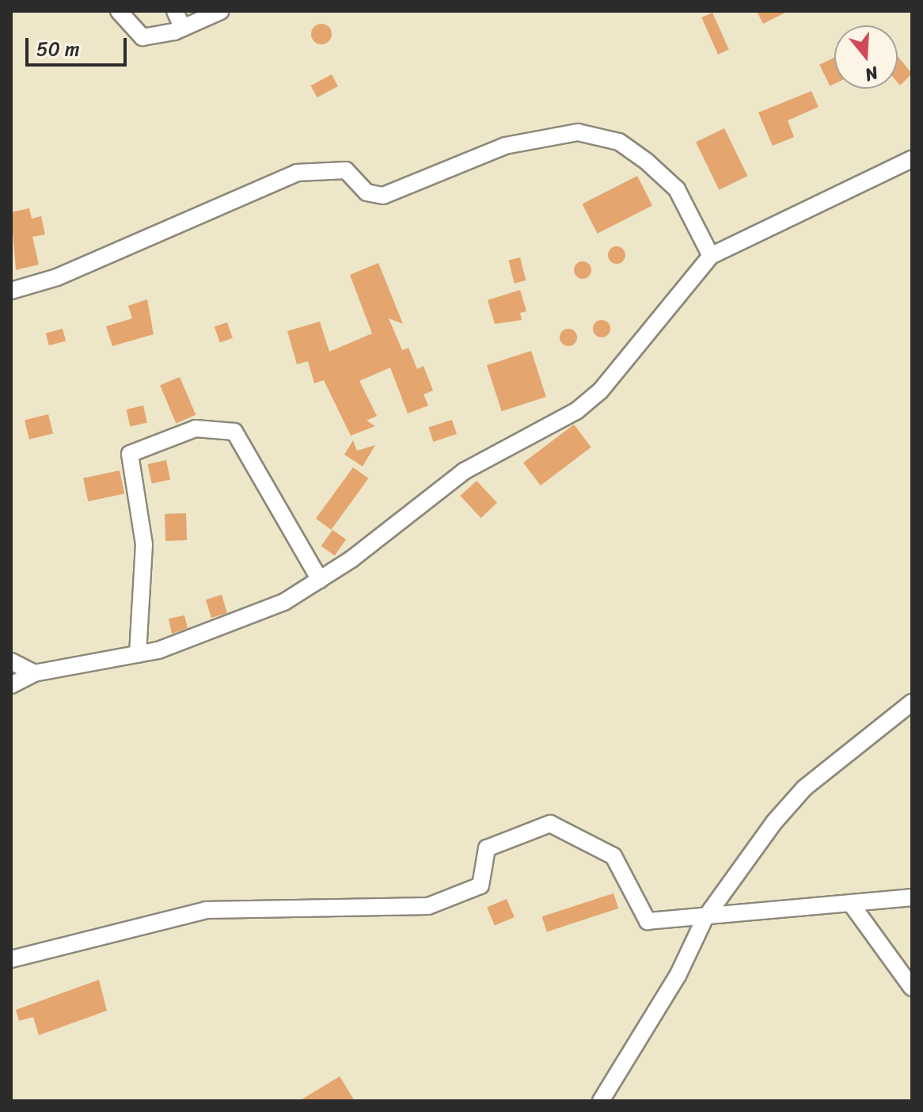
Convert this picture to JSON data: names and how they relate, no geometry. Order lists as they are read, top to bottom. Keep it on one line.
{"scale_bar":"50 m","north":"bottom"}
